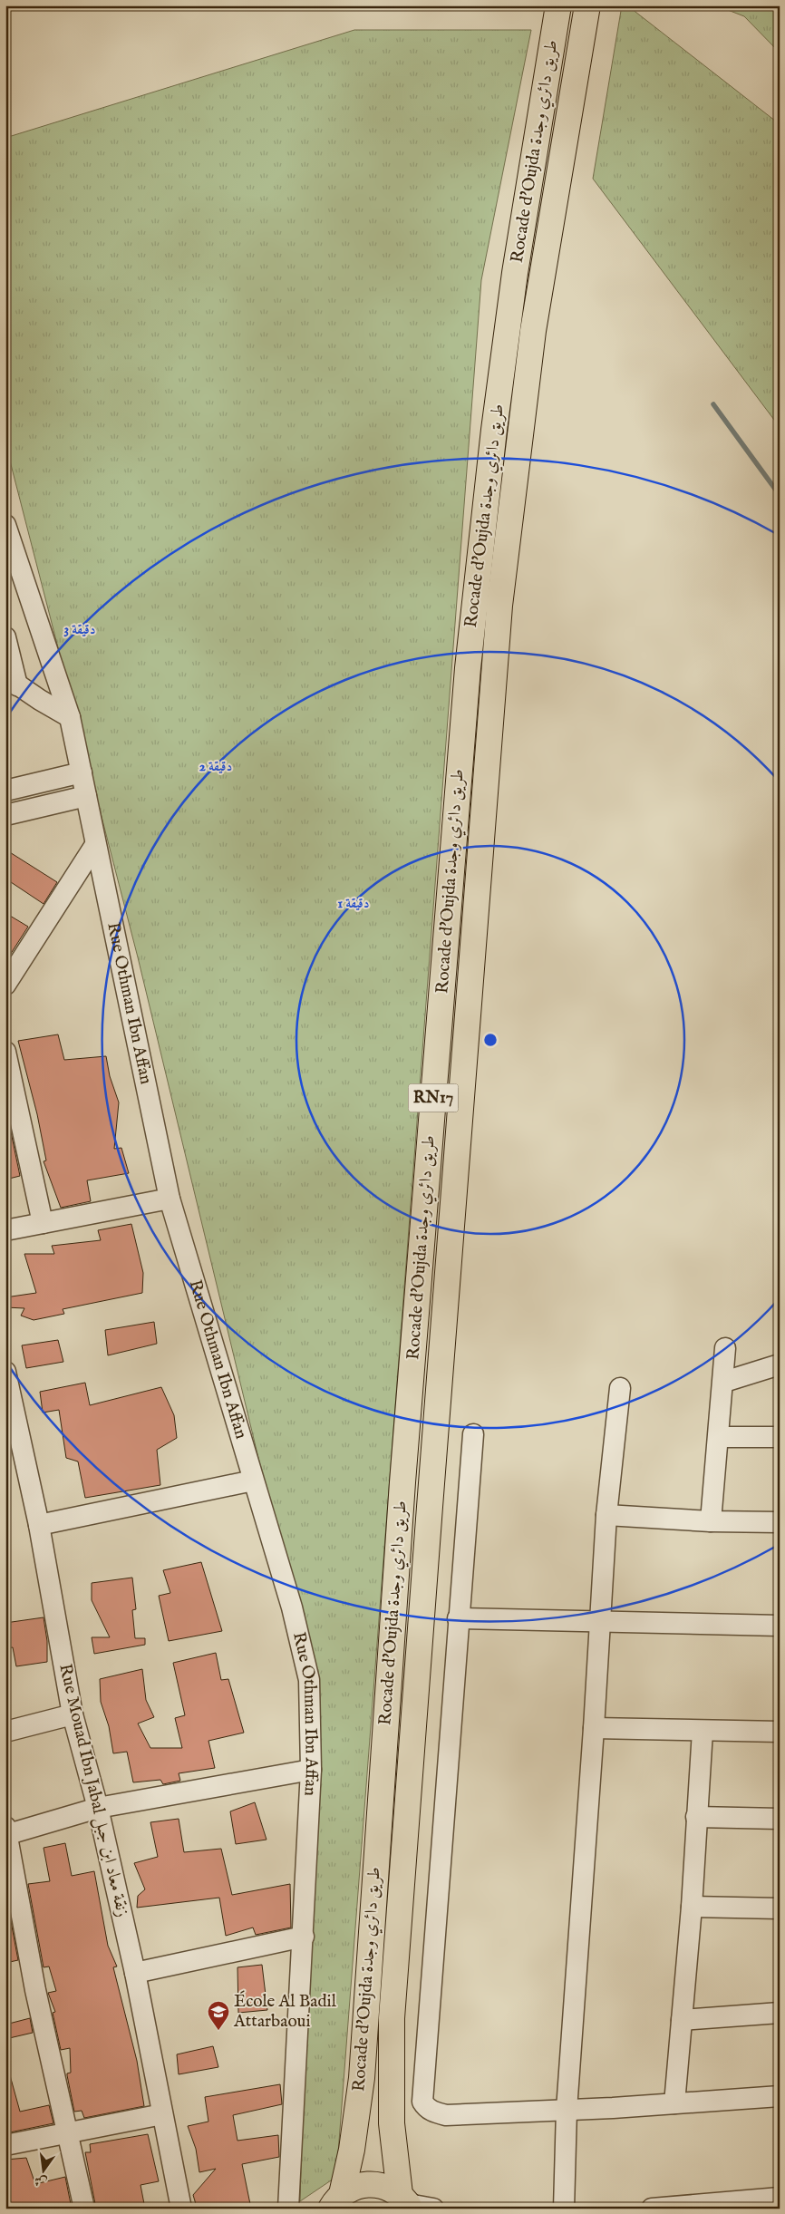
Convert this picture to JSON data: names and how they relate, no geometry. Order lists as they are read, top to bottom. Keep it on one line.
{"streets":{"highway":["Rocade d'Oujda طريق دائري وجدة","RN17"],"street":["Rue Othman Ibn Affan","Rue Mouad Ibn Jabal زنقة معاد ابن جبل"]},"crossings":[["Rocade d'Oujda طريق دائري وجدة","RN17"]],"places":{"school or university":["École Al Badil Attarbaoui"]},"north":"bottom","rings":["3 دقيقة","2 دقيقة","1 دقيقة"]}
